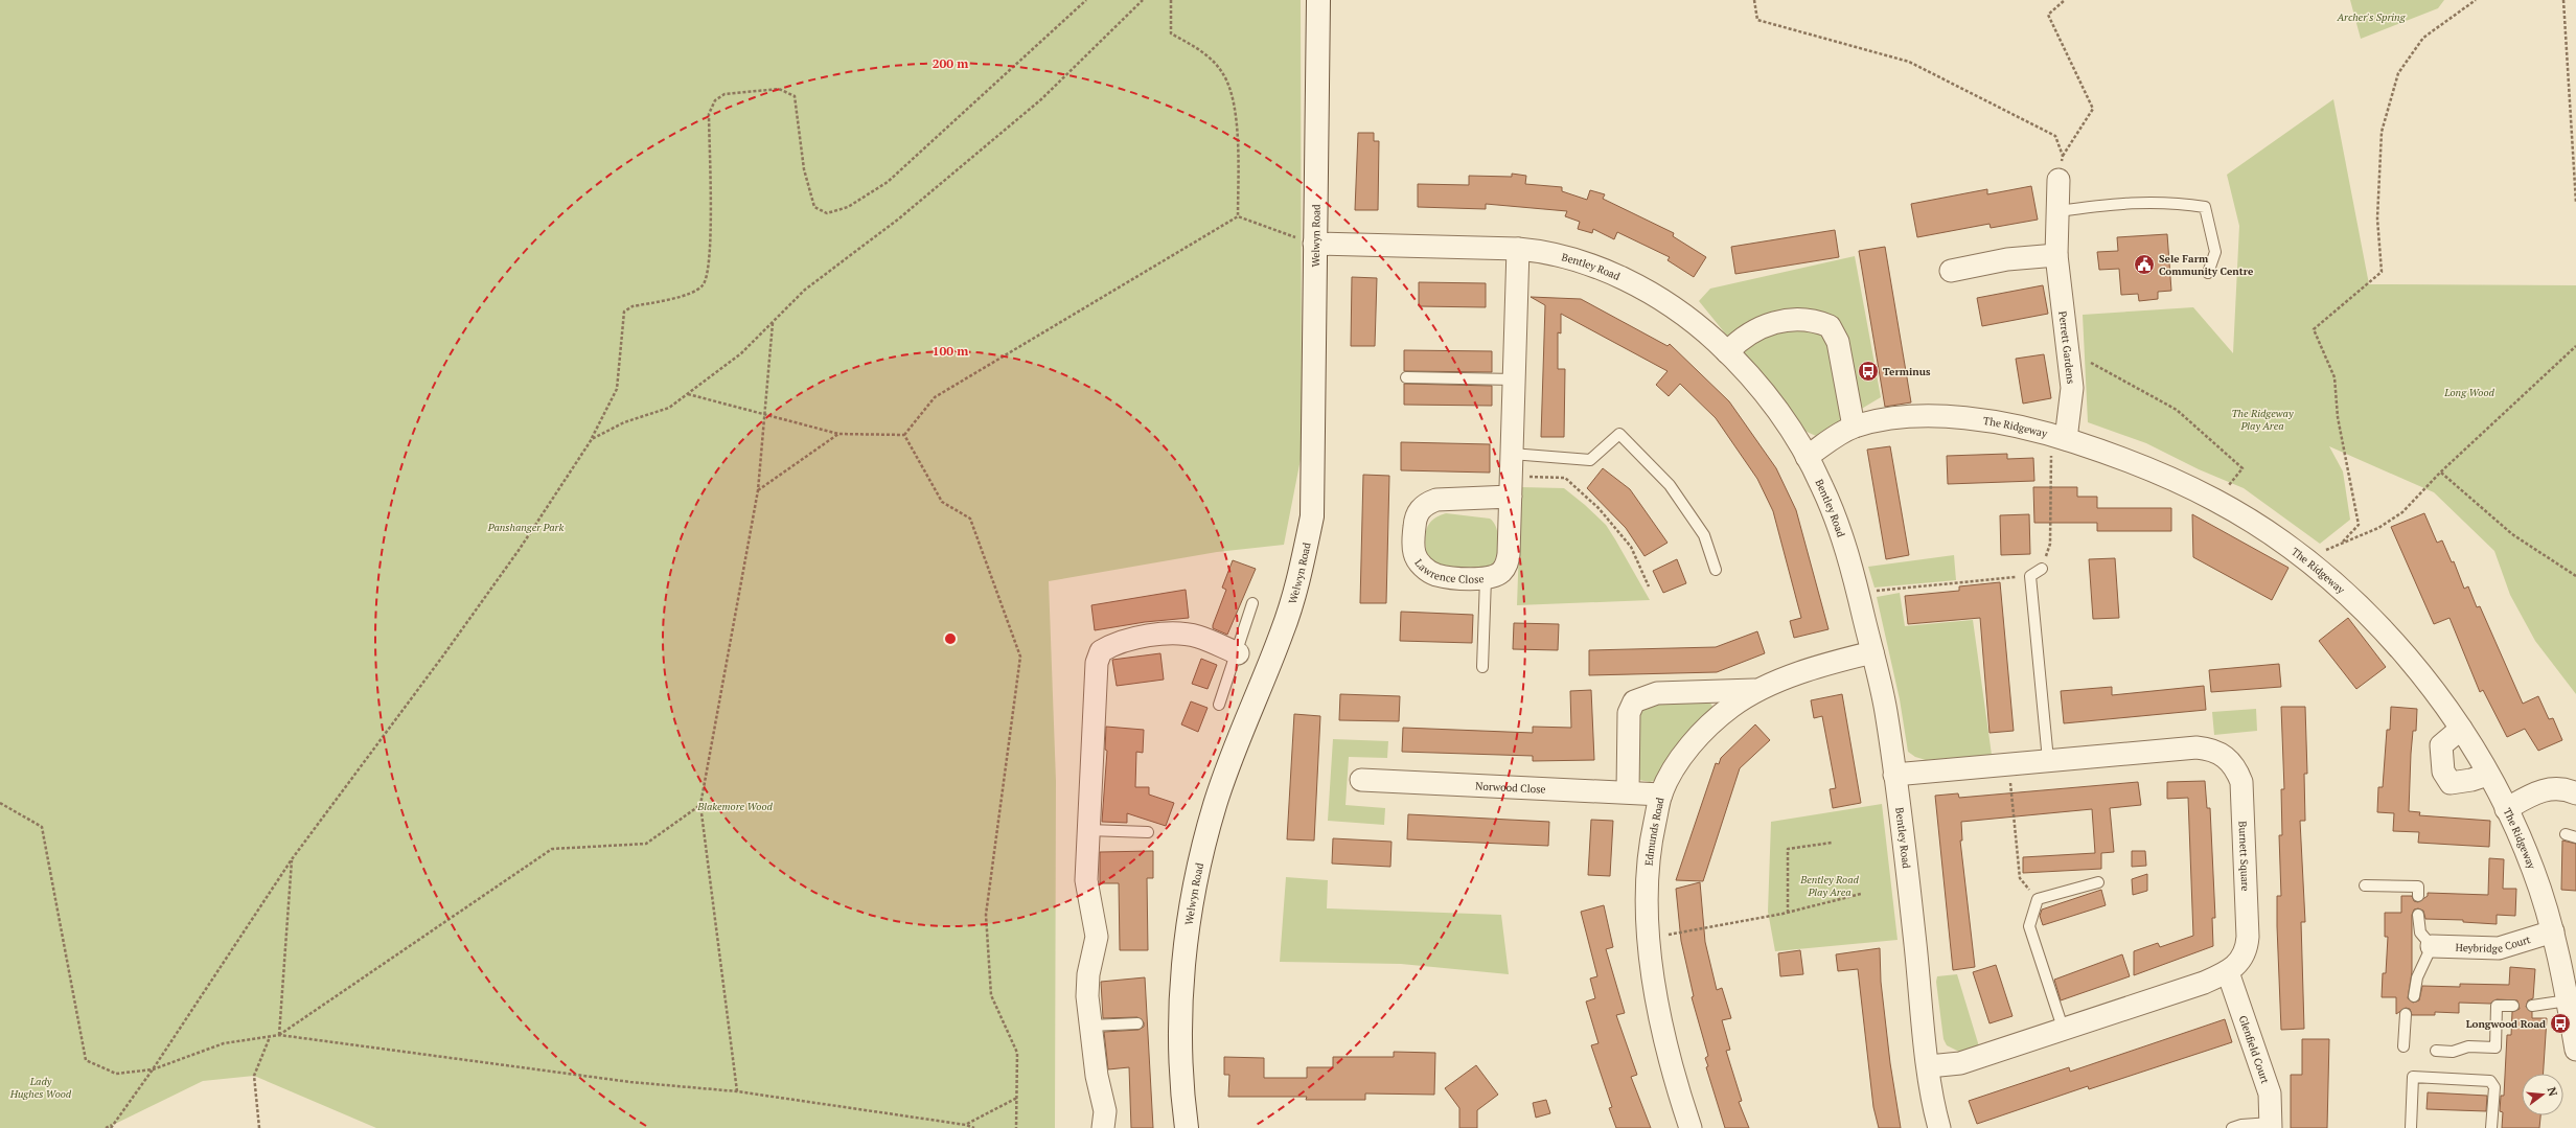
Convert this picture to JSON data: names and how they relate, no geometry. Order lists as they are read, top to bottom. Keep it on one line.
{"streets":{"main road":["Welwyn Road"],"street":["Bentley Road","Perrett Gardens","The Ridgeway","Lawrence Close","Norwood Close","Edmunds Road","Burnett Square","Heybridge Court","Glenfield Court"]},"crossings":[["Welwyn Road","Bentley Road"],["Bentley Road","The Ridgeway"],["Bentley Road","Lawrence Close"],["Bentley Road","Edmunds Road"],["Bentley Road","Burnett Square"],["Perrett Gardens","The Ridgeway"],["The Ridgeway","Heybridge Court"],["Norwood Close","Edmunds Road"],["Burnett Square","Glenfield Court"]],"parks":["Archer's Spring","Long Wood","The Ridgeway Play Area","Panshanger Park","Blakemore Wood","Bentley Road Play Area","Lady Hughes Wood"],"places":{"public building":["Sele Farm Community Centre"],"bus stop":["Terminus","Longwood Road"]},"north":"right","rings":["200 m","100 m"]}
